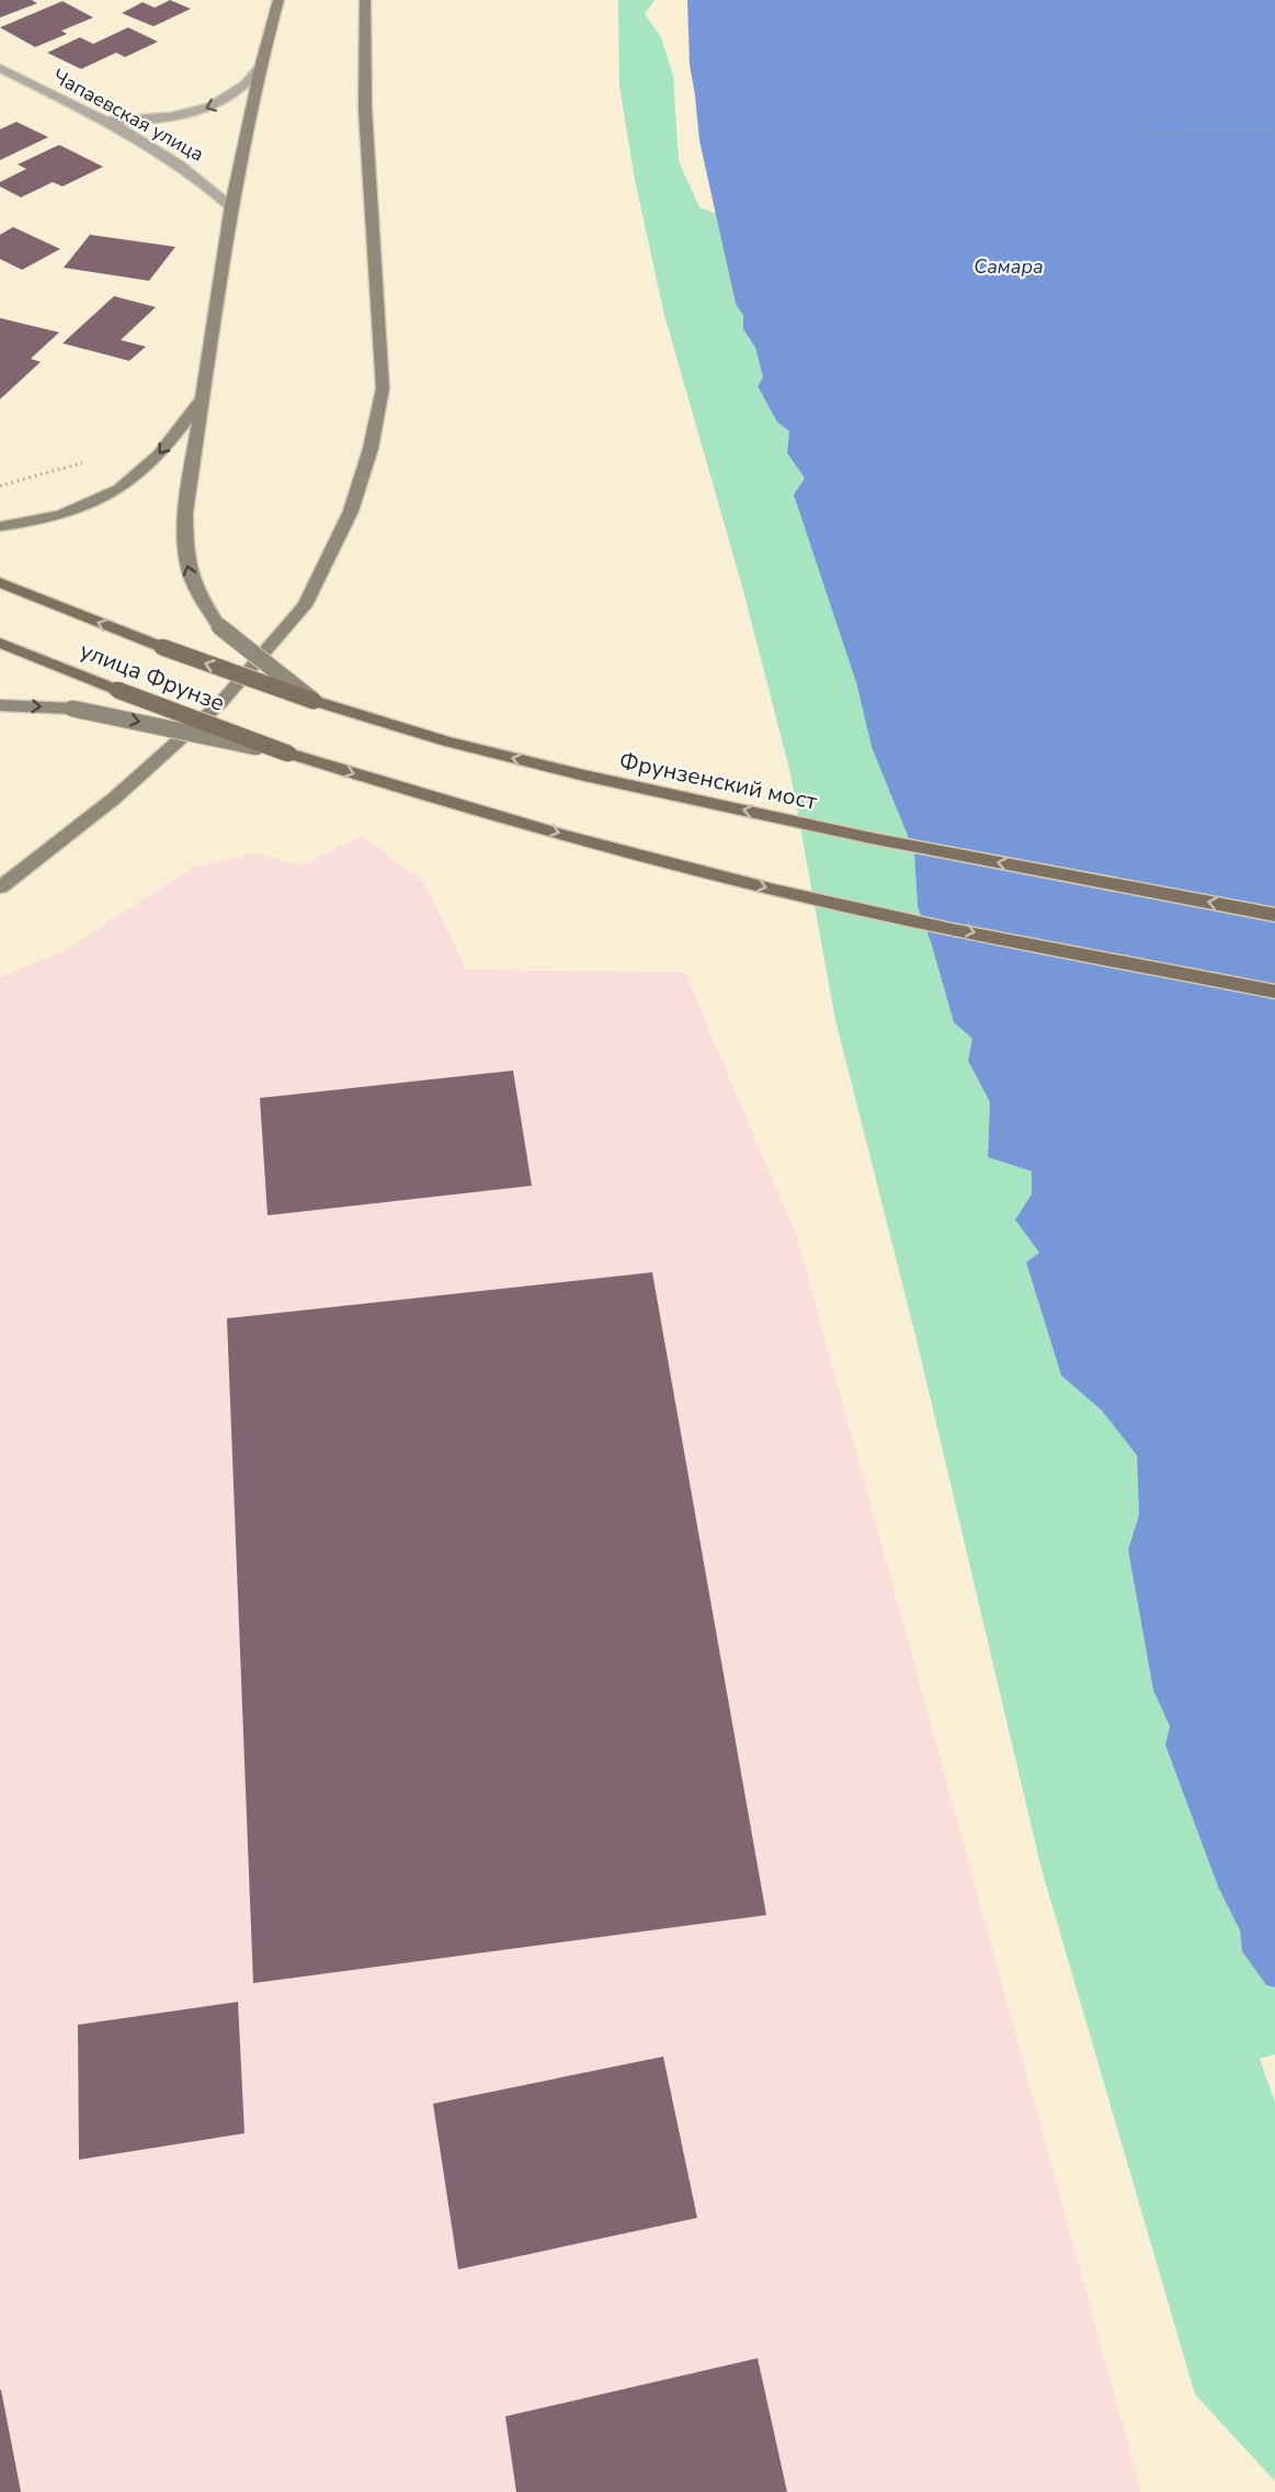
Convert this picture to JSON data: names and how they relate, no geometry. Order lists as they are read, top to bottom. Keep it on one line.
{"streets":{"main road":["улица Фрунзе","Фрунзенский мост"],"street":["Чапаевская улица"]},"water":["Самара"]}
